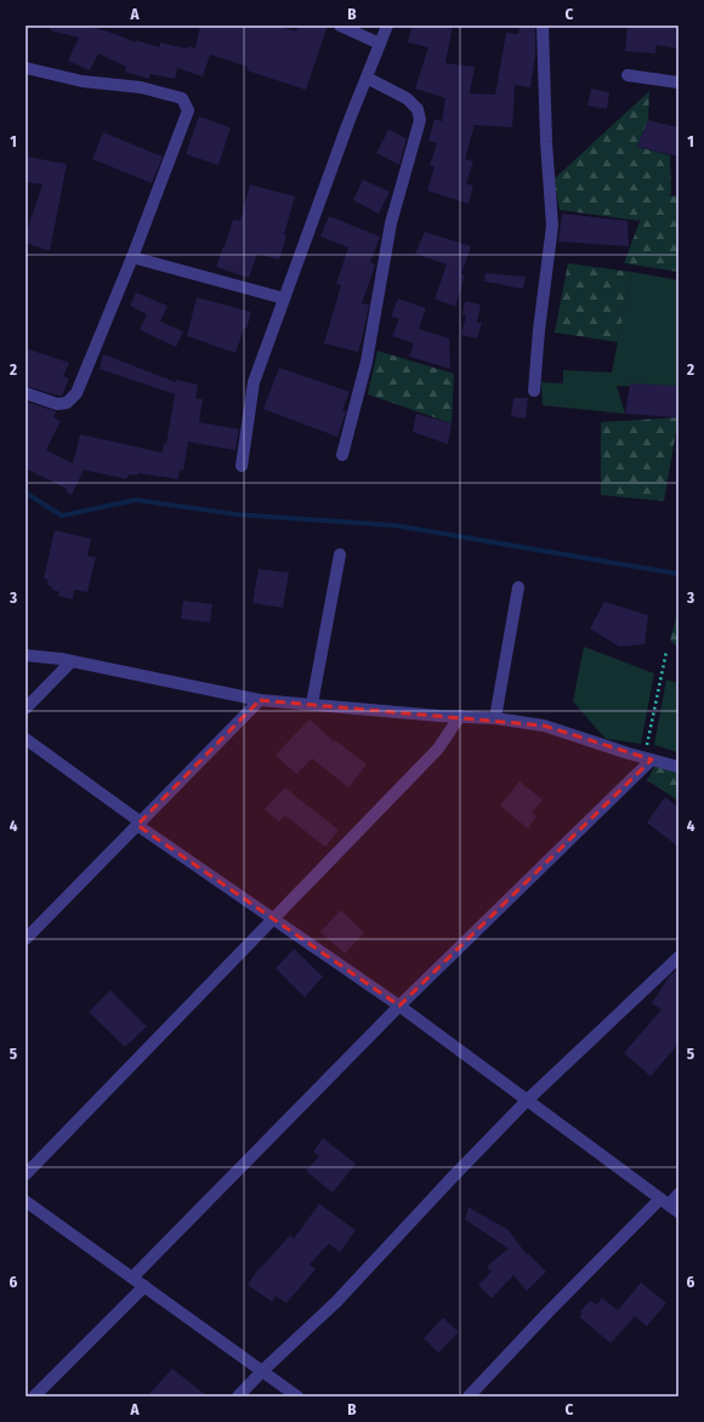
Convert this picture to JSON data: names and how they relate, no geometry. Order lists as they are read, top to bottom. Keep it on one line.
{"grid":{"columns":["A","B","C"],"rows":["1","2","3","4","5","6"]}}
